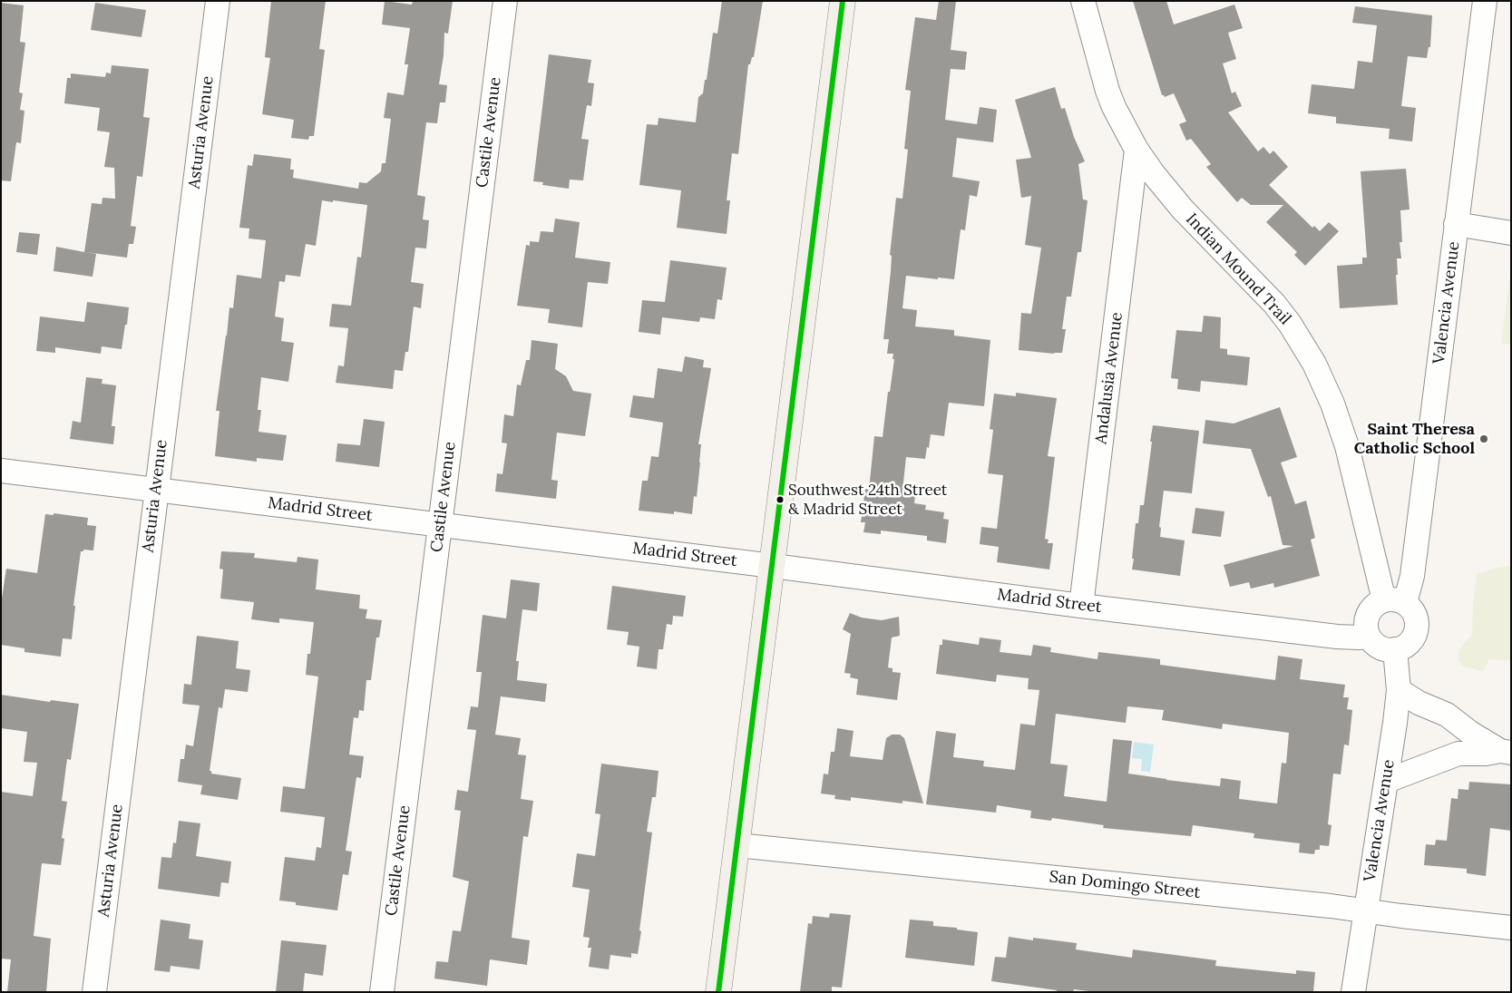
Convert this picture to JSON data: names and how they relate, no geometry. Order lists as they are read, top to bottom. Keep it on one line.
{"streets":{"street":["Asturia Avenue","Castile Avenue","Indian Mound Trail","Valencia Avenue","Andalusia Avenue","Madrid Street","San Domingo Street"]},"crossings":[["Asturia Avenue","Madrid Street"],["Castile Avenue","Madrid Street"],["Indian Mound Trail","Valencia Avenue"],["Indian Mound Trail","Andalusia Avenue"],["Indian Mound Trail","Madrid Street"],["Valencia Avenue","Madrid Street"],["Valencia Avenue","San Domingo Street"],["Andalusia Avenue","Madrid Street"]],"places":["Saint Theresa Catholic School","Southwest 24th Street & Madrid Street"]}
